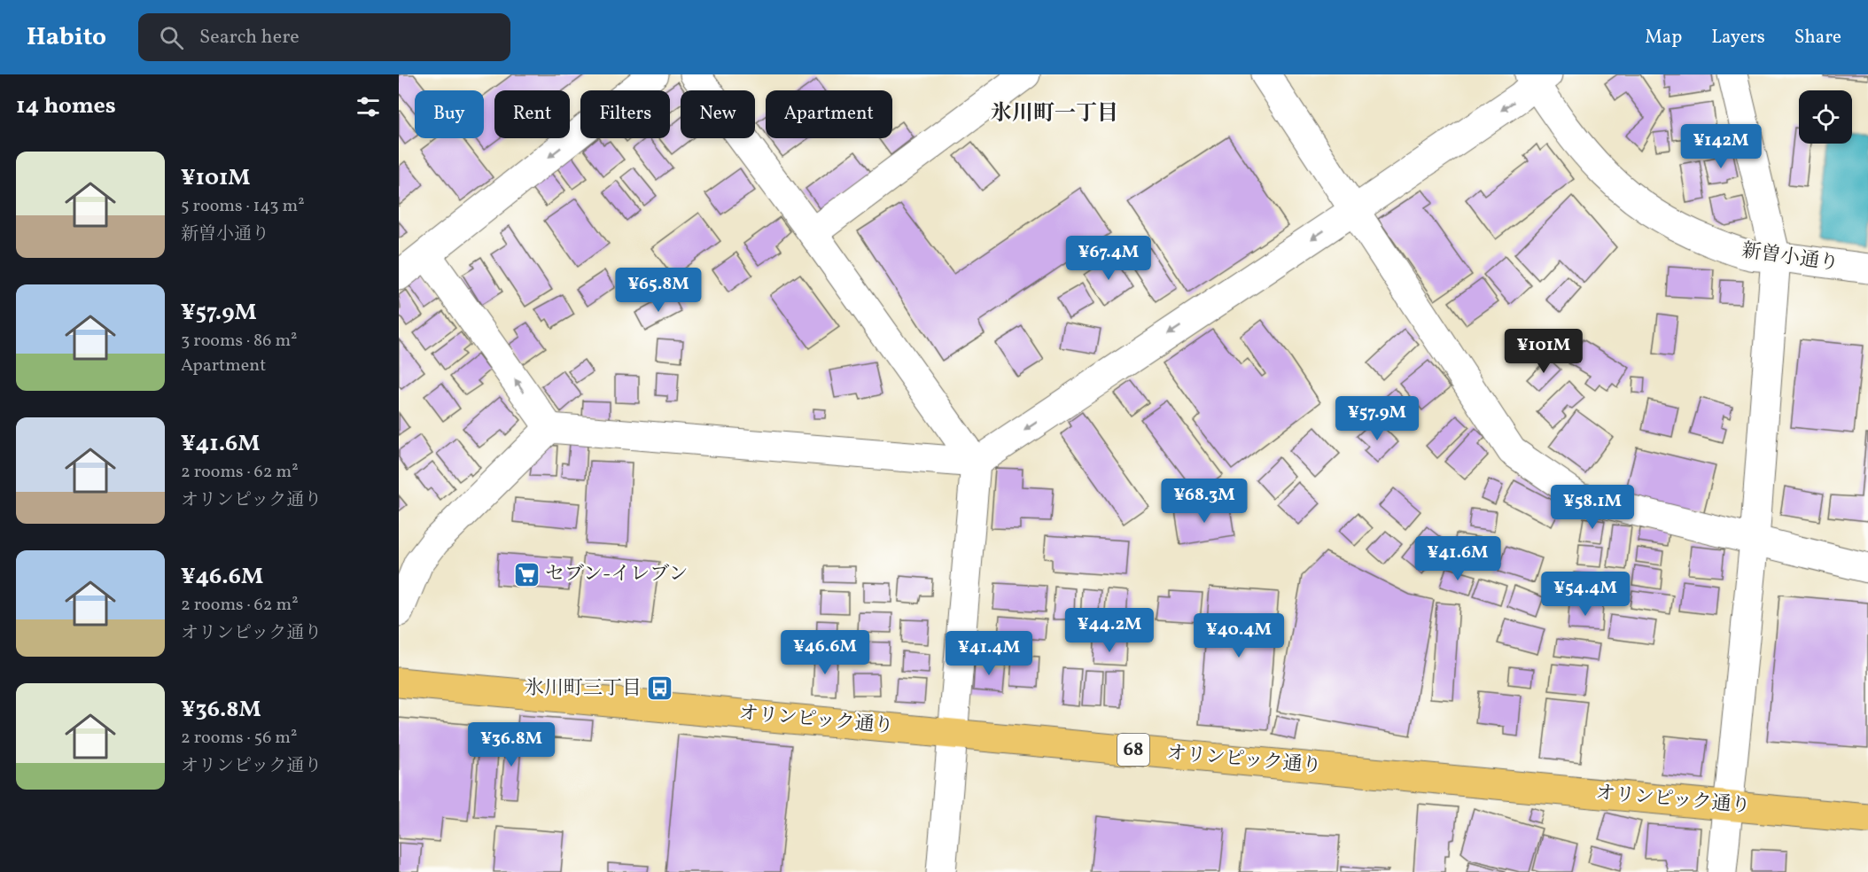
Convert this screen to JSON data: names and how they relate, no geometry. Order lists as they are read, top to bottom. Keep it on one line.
{"streets":{"main road":["オリンピック通り","68"],"street":["新曽小通り"]},"districts":["氷川町一丁目"],"places":{"supermarket":["セブン-イレブン"],"bus stop":["氷川町三丁目"]},"page":{"header":"Habito","search":"Search here","nav":["Map","Layers","Share"],"heading":"14 homes","chip":["Buy","Rent","Filters","New","Apartment"],"price":["¥142M","¥67.4M","¥65.8M","¥101M","¥57.9M","¥68.3M","¥58.1M","¥41.6M","¥54.4M","¥44.2M","¥40.4M","¥46.6M","¥41.4M","¥36.8M"],"list":[{"name":"¥101M","note":"5 rooms · 143 m² · 新曽小通り"},{"name":"¥57.9M","note":"3 rooms · 86 m² · Apartment"},{"name":"¥41.6M","note":"2 rooms · 62 m² · オリンピック通り"},{"name":"¥46.6M","note":"2 rooms · 62 m² · オリンピック通り"},{"name":"¥36.8M","note":"2 rooms · 56 m² · オリンピック通り"}]}}
